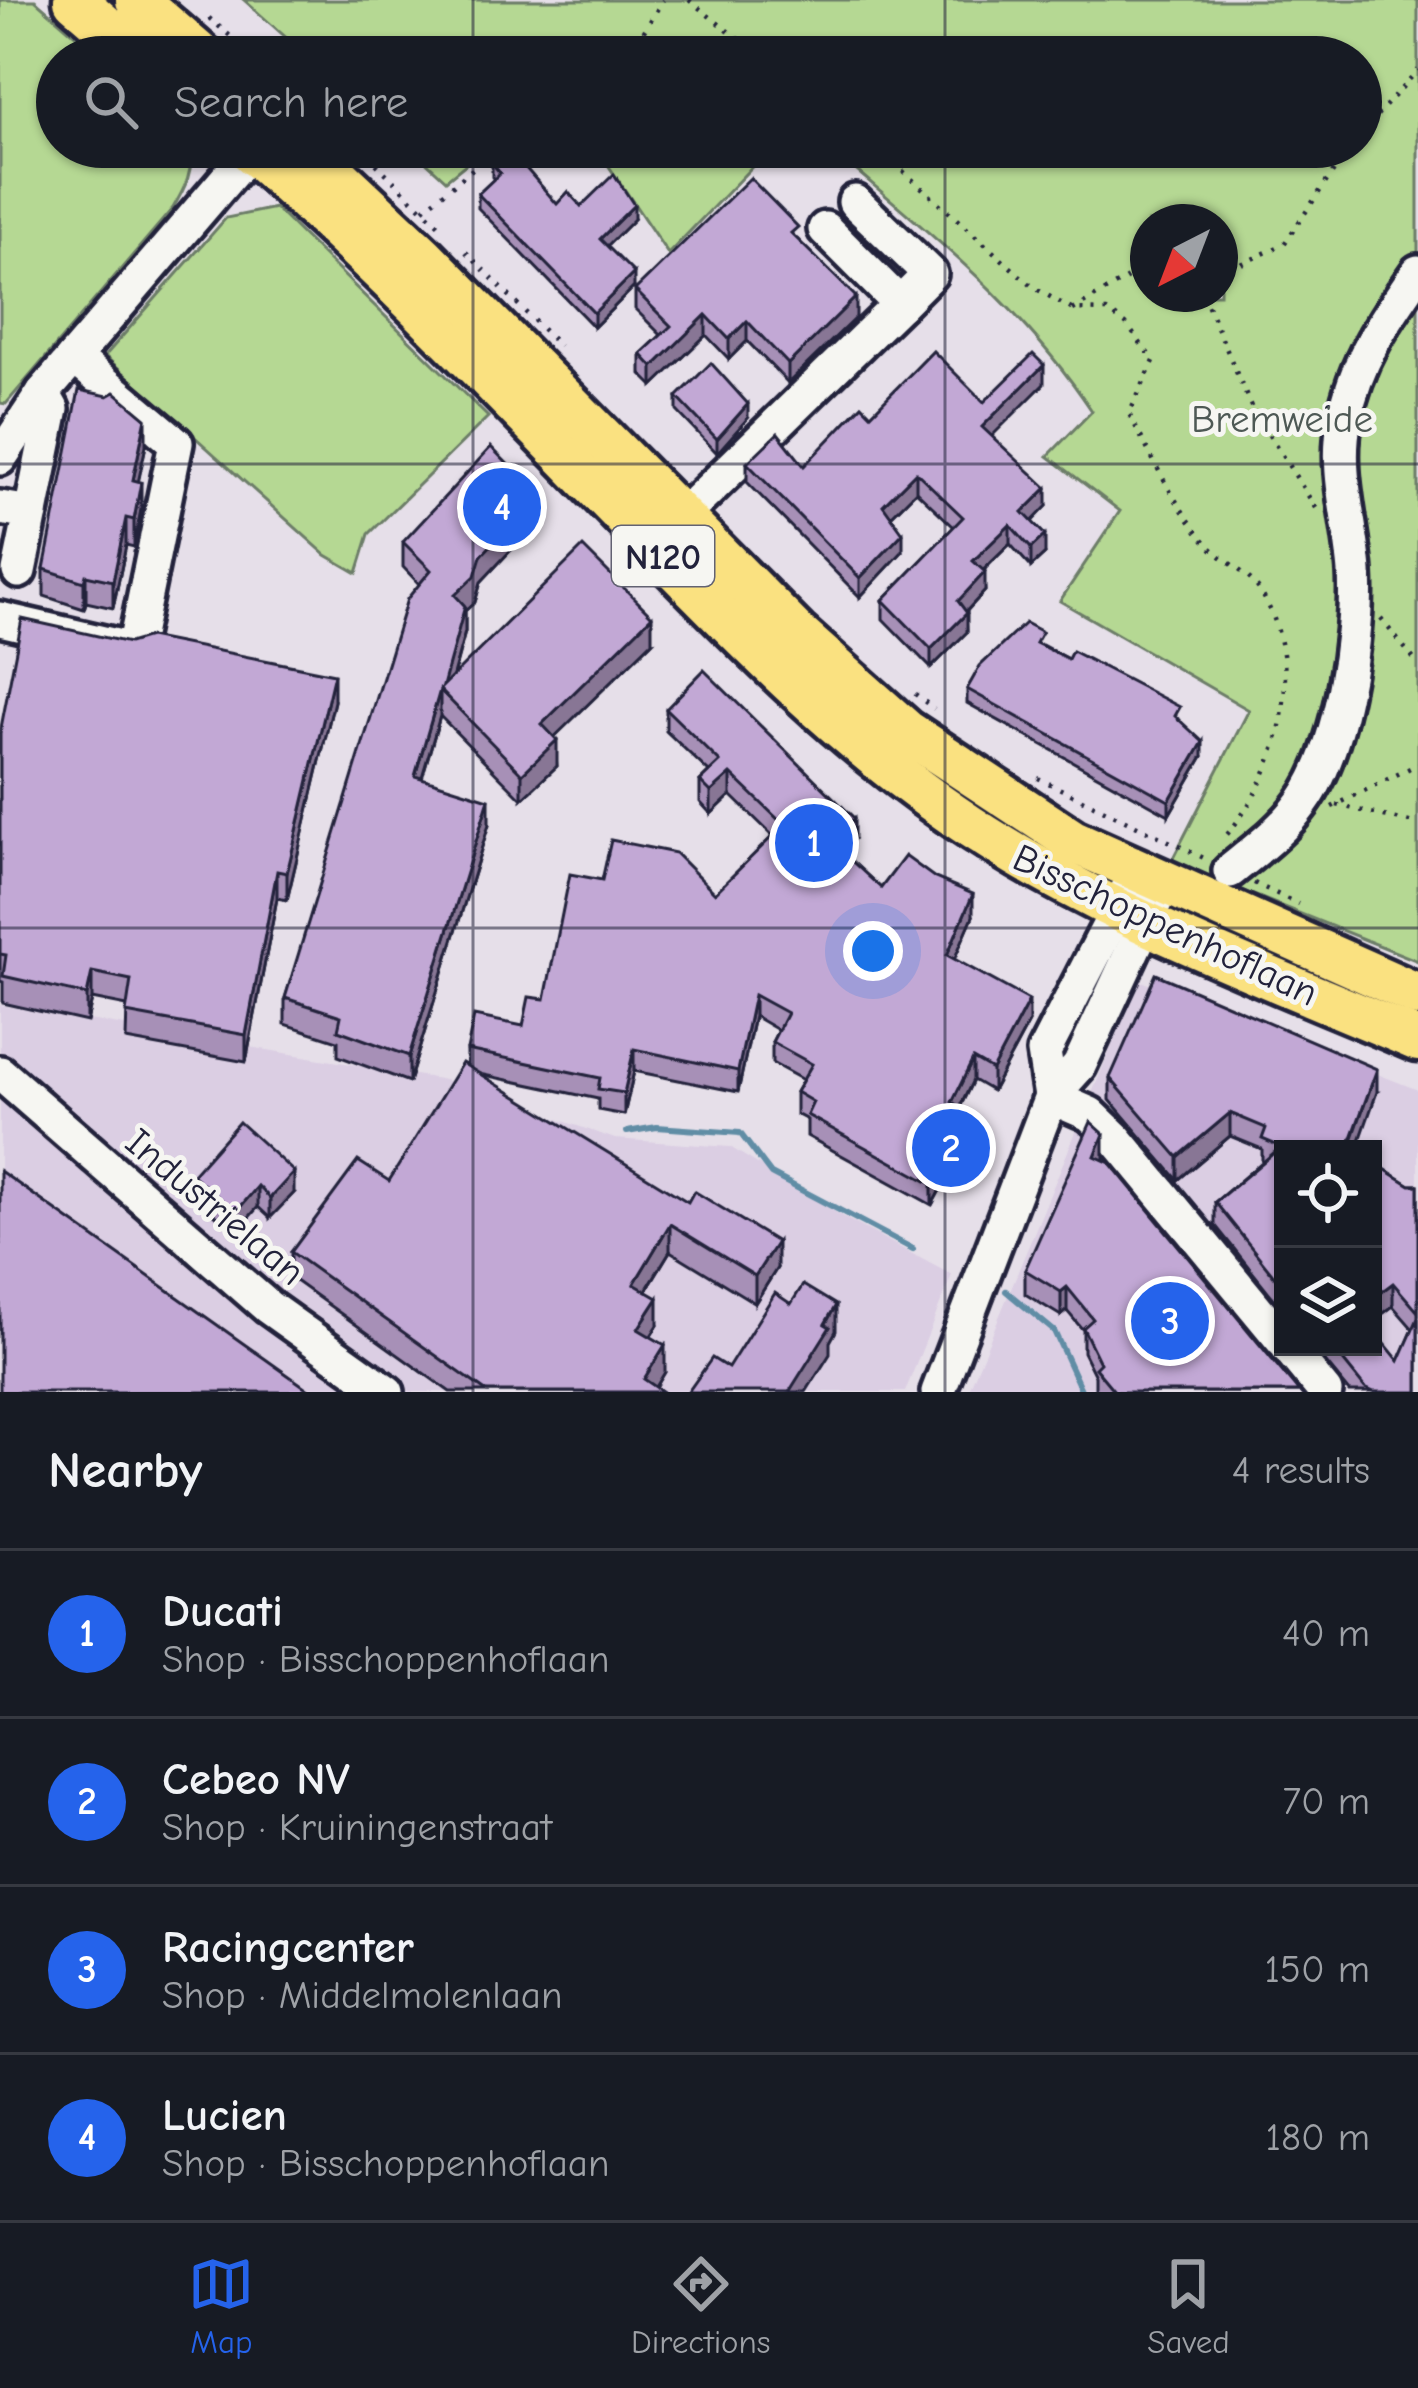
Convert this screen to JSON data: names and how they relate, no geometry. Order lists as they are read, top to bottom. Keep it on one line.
{"streets":{"main road":["N120","Bisschoppenhoflaan"],"street":["Industrielaan"]},"parks":["Bremweide"],"north":"bottom left","page":{"search":"Search here","pins":["4","1","2","3"],"heading":["Nearby","4 results"],"list":[{"mark":"1","name":"Ducati","note":"Shop · Bisschoppenhoflaan","value":"40 m"},{"mark":"2","name":"Cebeo NV","note":"Shop · Kruiningenstraat","value":"70 m"},{"mark":"3","name":"Racingcenter","note":"Shop · Middelmolenlaan","value":"150 m"},{"mark":"4","name":"Lucien","note":"Shop · Bisschoppenhoflaan","value":"180 m"}],"nav":["Map","Directions","Saved"]}}
